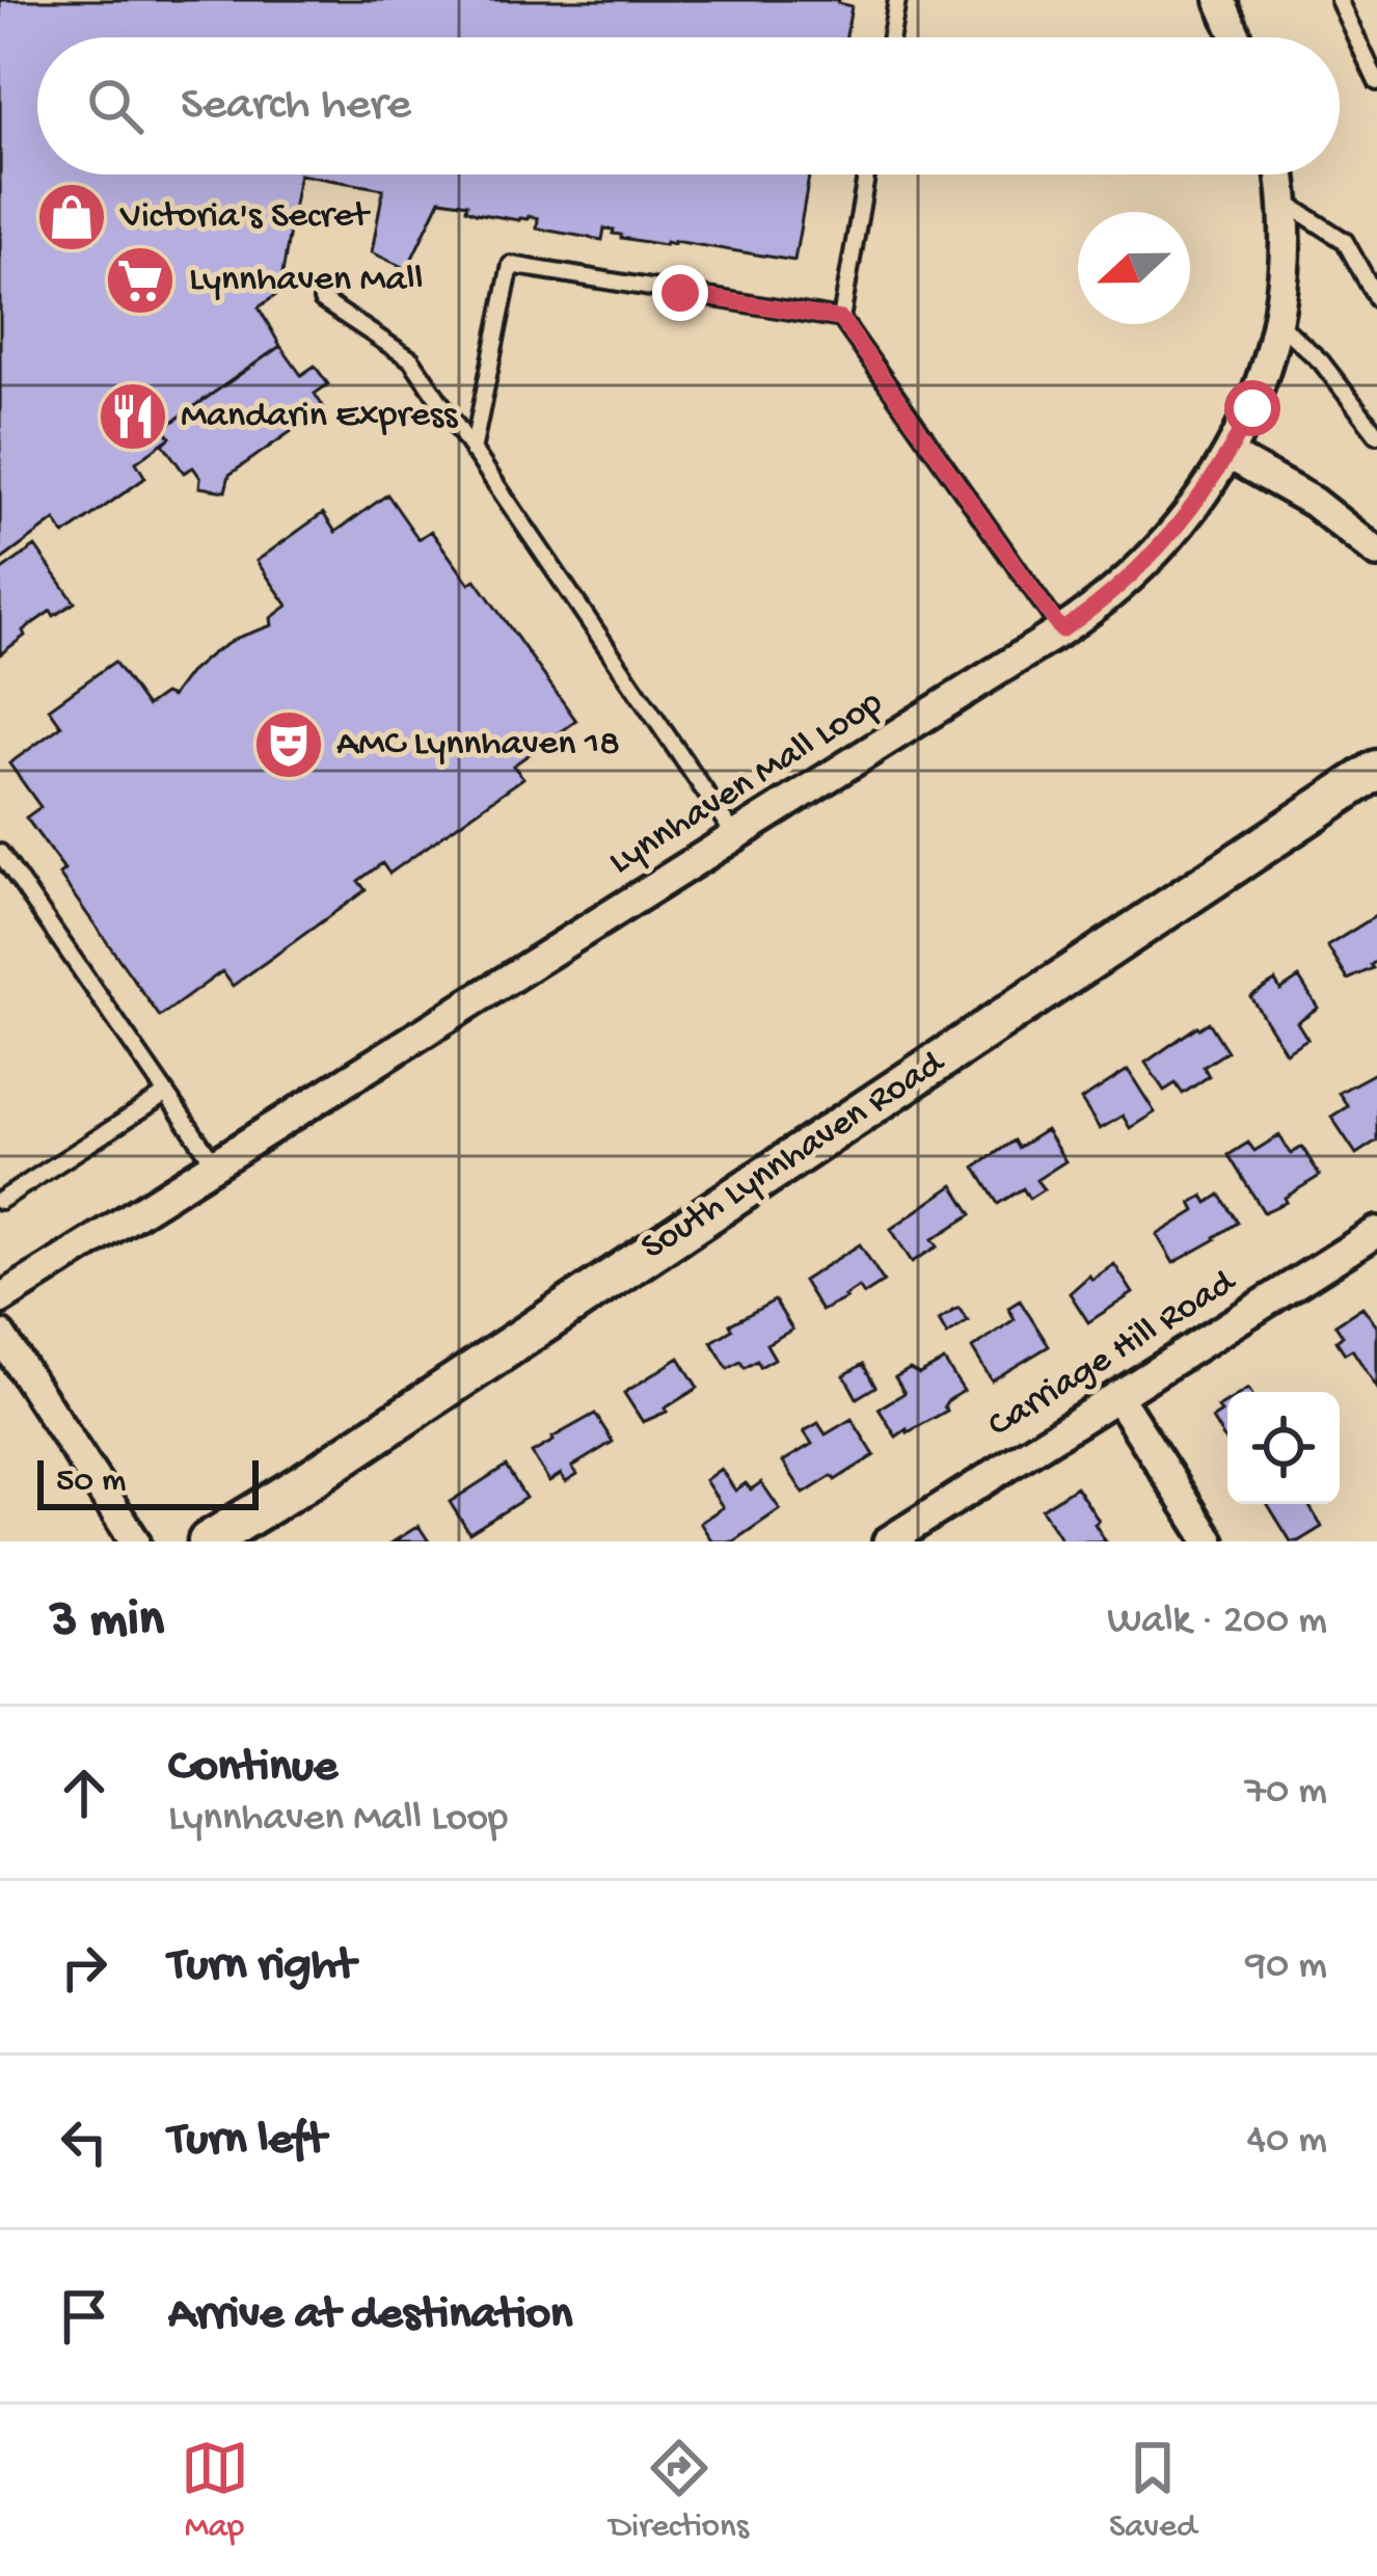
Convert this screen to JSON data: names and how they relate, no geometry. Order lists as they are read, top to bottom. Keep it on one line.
{"streets":{"street":["Lynnhaven Mall Loop","South Lynnhaven Road","Carriage Hill Road"]},"places":{"shop":["Victoria's Secret"],"supermarket":["Lynnhaven Mall"],"restaurant":["Mandarin Express"],"theatre":["AMC Lynnhaven 18"]},"scale_bar":"50 m","north":"left","page":{"search":"Search here","scale":"50 m","heading":["3 min","Walk · 200 m"],"list":[["Continue","Lynnhaven Mall Loop","70 m"],["Turn right","90 m"],["Turn left","40 m"],"Arrive at destination"],"nav":["Map","Directions","Saved"]}}
